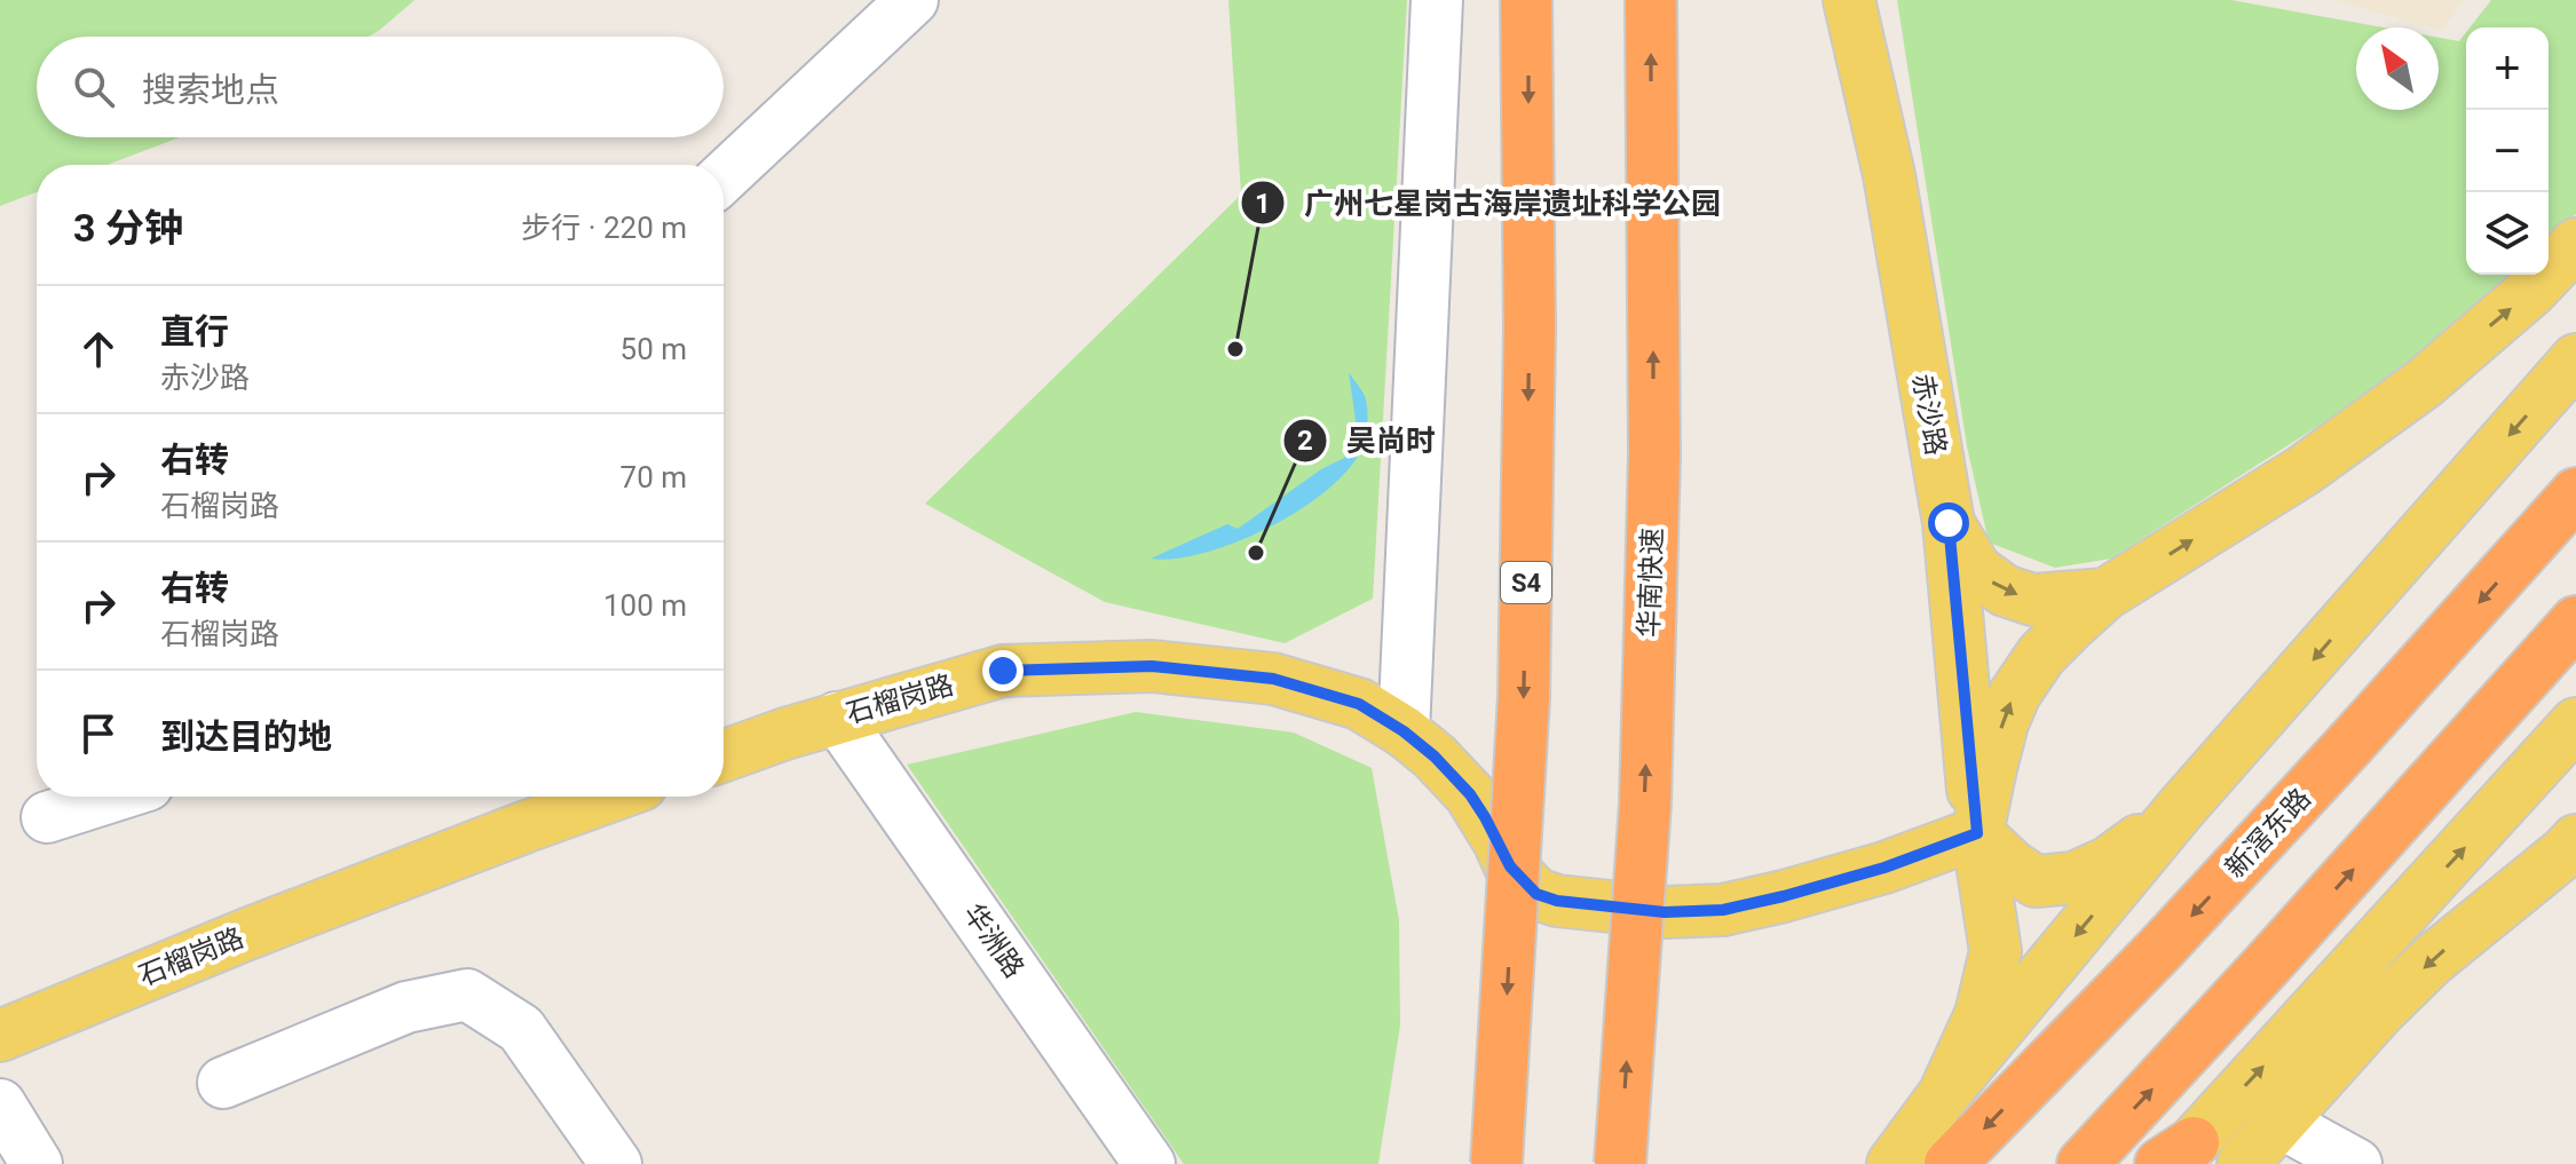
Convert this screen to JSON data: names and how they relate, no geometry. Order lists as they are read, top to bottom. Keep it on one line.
{"streets":{"highway":["S4","华南快速","新滘东路"],"main road":["赤沙路","石榴岗路"],"street":["华洲路"]},"crossings":[["赤沙路","石榴岗路"],["石榴岗路","华洲路"]],"places":["广州七星岗古海岸遗址科学公园","吴尚时"],"north":"top left","page":{"map_buttons":["+","−"],"search":"搜索地点","heading":["3 分钟","步行 · 220 m"],"list":[["直行","赤沙路","50 m"],["右转","石榴岗路","70 m"],["右转","石榴岗路","100 m"],"到达目的地"]}}
